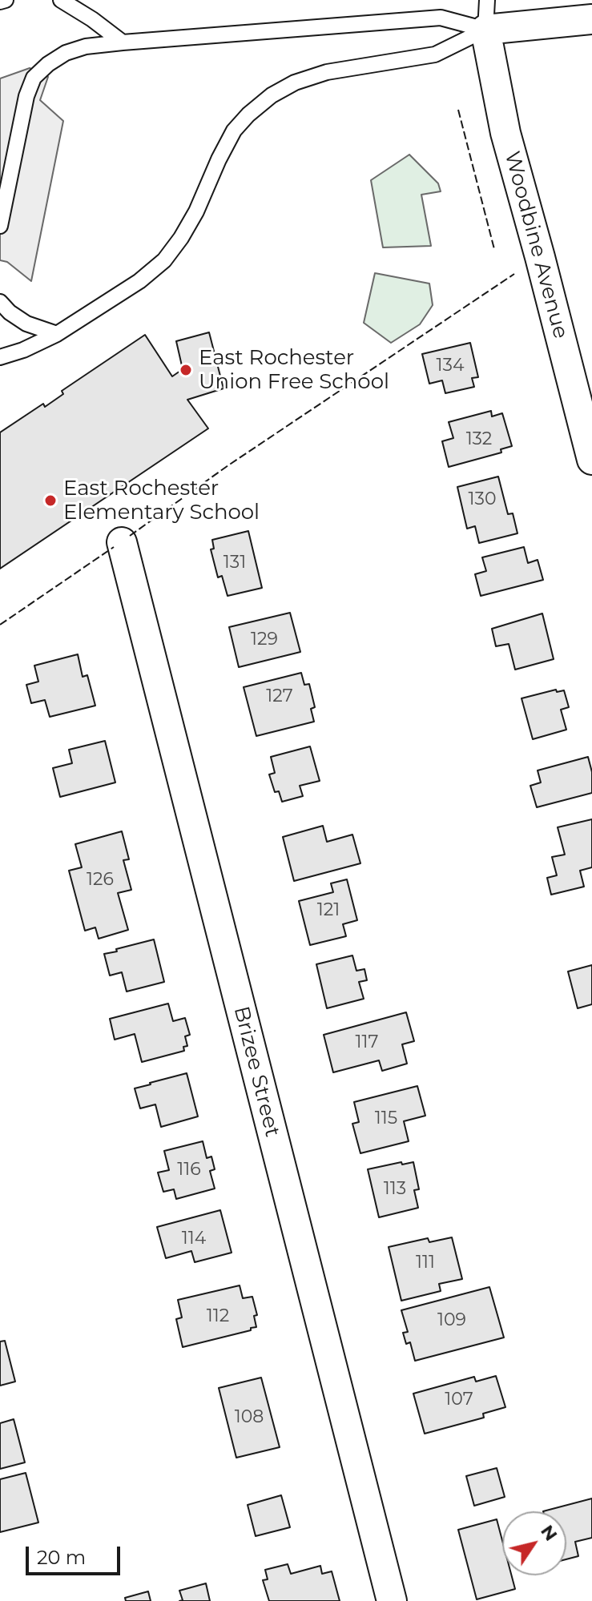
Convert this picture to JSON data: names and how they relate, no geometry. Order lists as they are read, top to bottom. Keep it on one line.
{"streets":{"street":["Woodbine Avenue","Brizee Street"]},"places":["East Rochester Union Free School","East Rochester Elementary School"],"house_numbers":["134","132","130","131","129","127","126","121","117","115","116","113","114","111","112","109","107","108"],"scale_bar":"20 m","north":"top right"}
